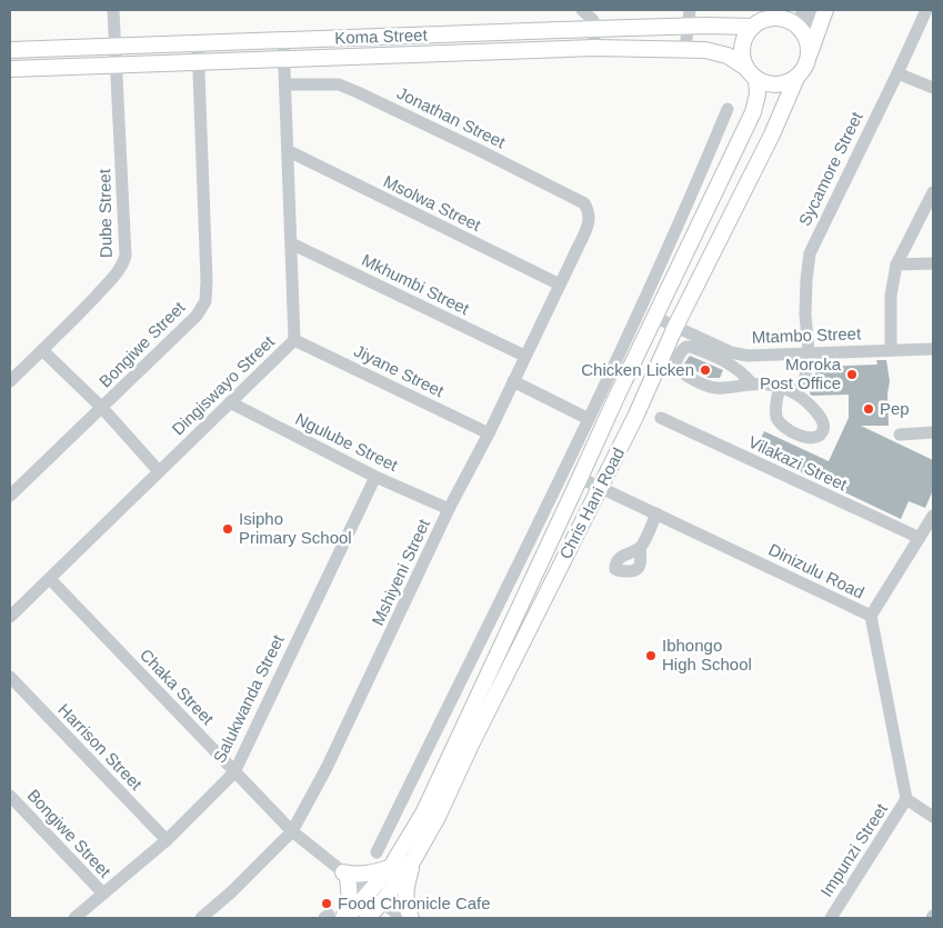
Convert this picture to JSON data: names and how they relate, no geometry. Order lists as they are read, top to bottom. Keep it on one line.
{"streets":{"main road":["Koma Street","Chris Hani Road"],"street":["Jonathan Street","Sycamore Street","Msolwa Street","Dube Street","Mkhumbi Street","Mtambo Street","Bongiwe Street","Jiyane Street","Dingiswayo Street","Ngulube Street","Vilakazi Street","Dinizulu Road","Mshiyeni Street","Chaka Street","Salukwanda Street","Harrison Street","Impunzi Street"]},"crossings":[["Koma Street","Dube Street"],["Koma Street","Bongiwe Street"],["Koma Street","Dingiswayo Street"],["Koma Street","Chris Hani Road"],["Jonathan Street","Dingiswayo Street"],["Jonathan Street","Mshiyeni Street"],["Sycamore Street","Mtambo Street"],["Msolwa Street","Dingiswayo Street"],["Msolwa Street","Mshiyeni Street"],["Mkhumbi Street","Dingiswayo Street"],["Mkhumbi Street","Mshiyeni Street"],["Mtambo Street","Chris Hani Road"],["Bongiwe Street","Salukwanda Street"],["Jiyane Street","Dingiswayo Street"],["Jiyane Street","Mshiyeni Street"],["Dingiswayo Street","Ngulube Street"],["Dingiswayo Street","Chaka Street"],["Ngulube Street","Mshiyeni Street"],["Ngulube Street","Salukwanda Street"],["Chris Hani Road","Dinizulu Road"],["Chris Hani Road","Chaka Street"],["Dinizulu Road","Impunzi Street"],["Mshiyeni Street","Chaka Street"],["Chaka Street","Salukwanda Street"],["Salukwanda Street","Harrison Street"]],"places":["Chicken Licken","Moroka Post Office","Pep","Isipho Primary School","Ibhongo High School","Food Chronicle Cafe"]}
